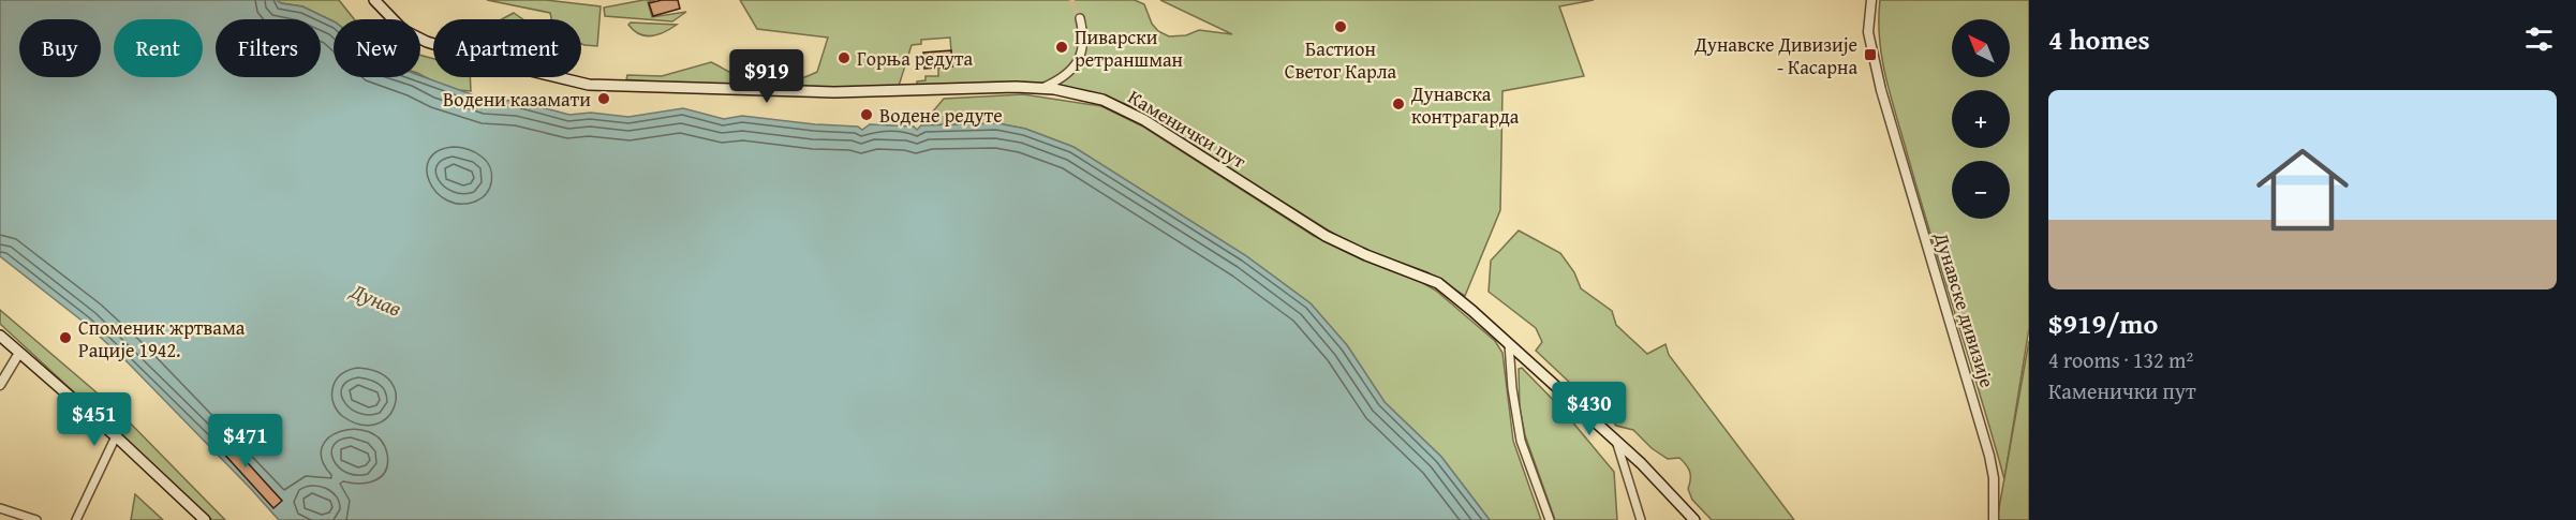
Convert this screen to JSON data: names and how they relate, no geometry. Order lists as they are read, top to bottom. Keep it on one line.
{"streets":{"main road":["Каменички пут"],"street":["Дунавске дивизије"]},"water":["Дунав"],"places":{"other":["Бастион Светог Карла","Пиварски ретраншман","Горња редута","Водени казамати","Дунавска контрагарда","Водене редуте","Споменик жртвама Рације 1942."],"transit":["Дунавске Дивизије - Касарна"]},"north":"top left","page":{"heading":"4 homes","map_buttons":["+","−"],"chip":["Buy","Rent","Filters","New","Apartment"],"price":["$919","$430","$451","$471"],"list":[{"name":"$919/mo","note":"4 rooms · 132 m² · Каменички пут"}]}}
